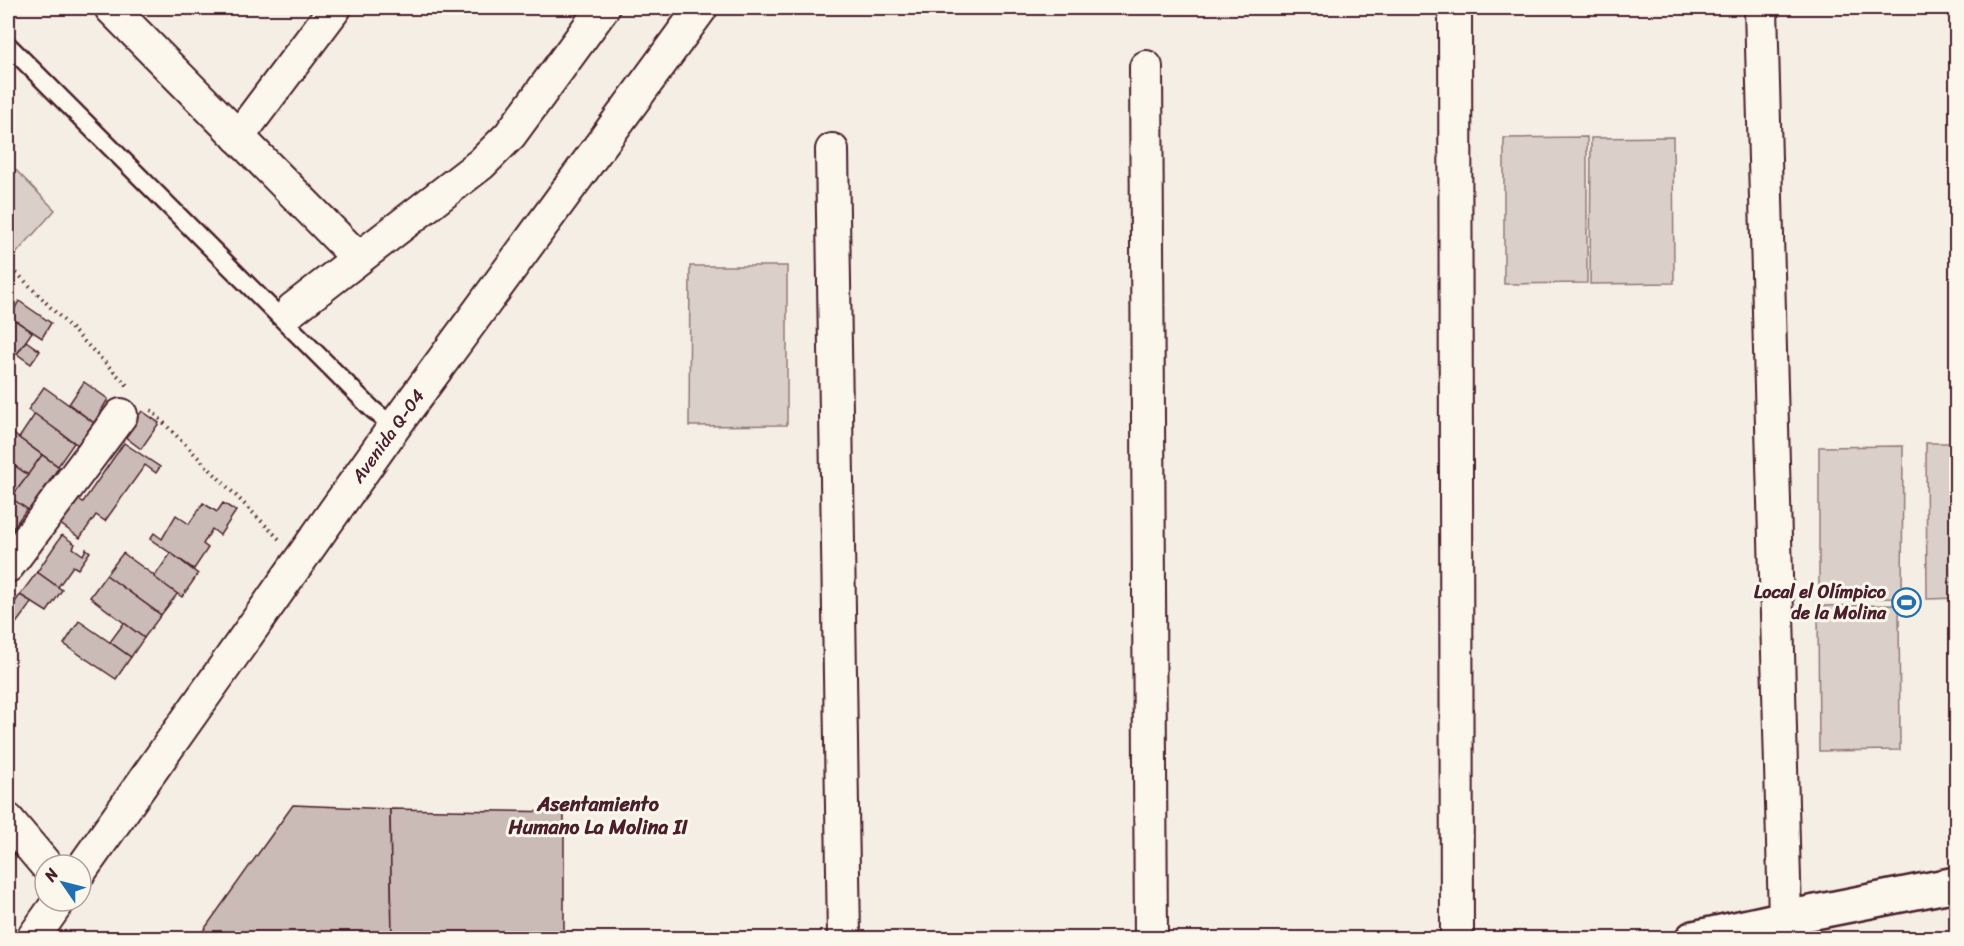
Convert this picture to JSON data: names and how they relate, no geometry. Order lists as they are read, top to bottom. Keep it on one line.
{"streets":{"street":["Avenida Q-04"]},"districts":["Asentamiento Humano La Molina II"],"places":{"sports":["Local el Olímpico de la Molina"]},"north":"top left"}
